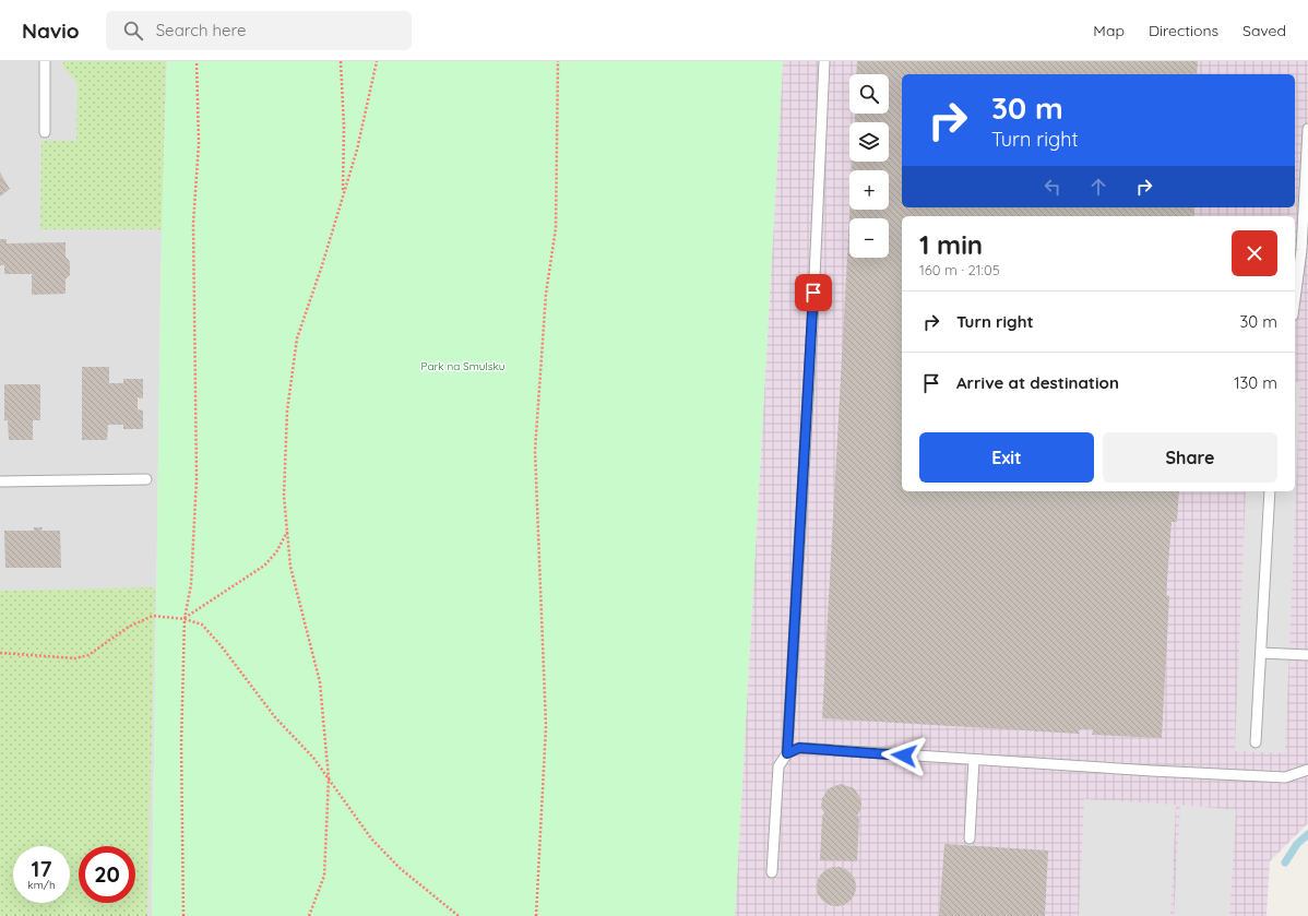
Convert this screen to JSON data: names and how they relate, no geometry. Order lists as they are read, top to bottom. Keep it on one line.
{"parks":["Park na Smulsku"],"page":{"header":"Navio","search":"Search here","nav":["Map","Directions","Saved"],"map_buttons":["+","−"],"turn":["30 m","Turn right"],"heading":["1 min","160 m · 21:05"],"list":[{"name":"Turn right","value":"30 m"},{"name":"Arrive at destination","value":"130 m"}],"buttons":["Exit","Share"],"speed":"17 km/h","limit":"20"}}
